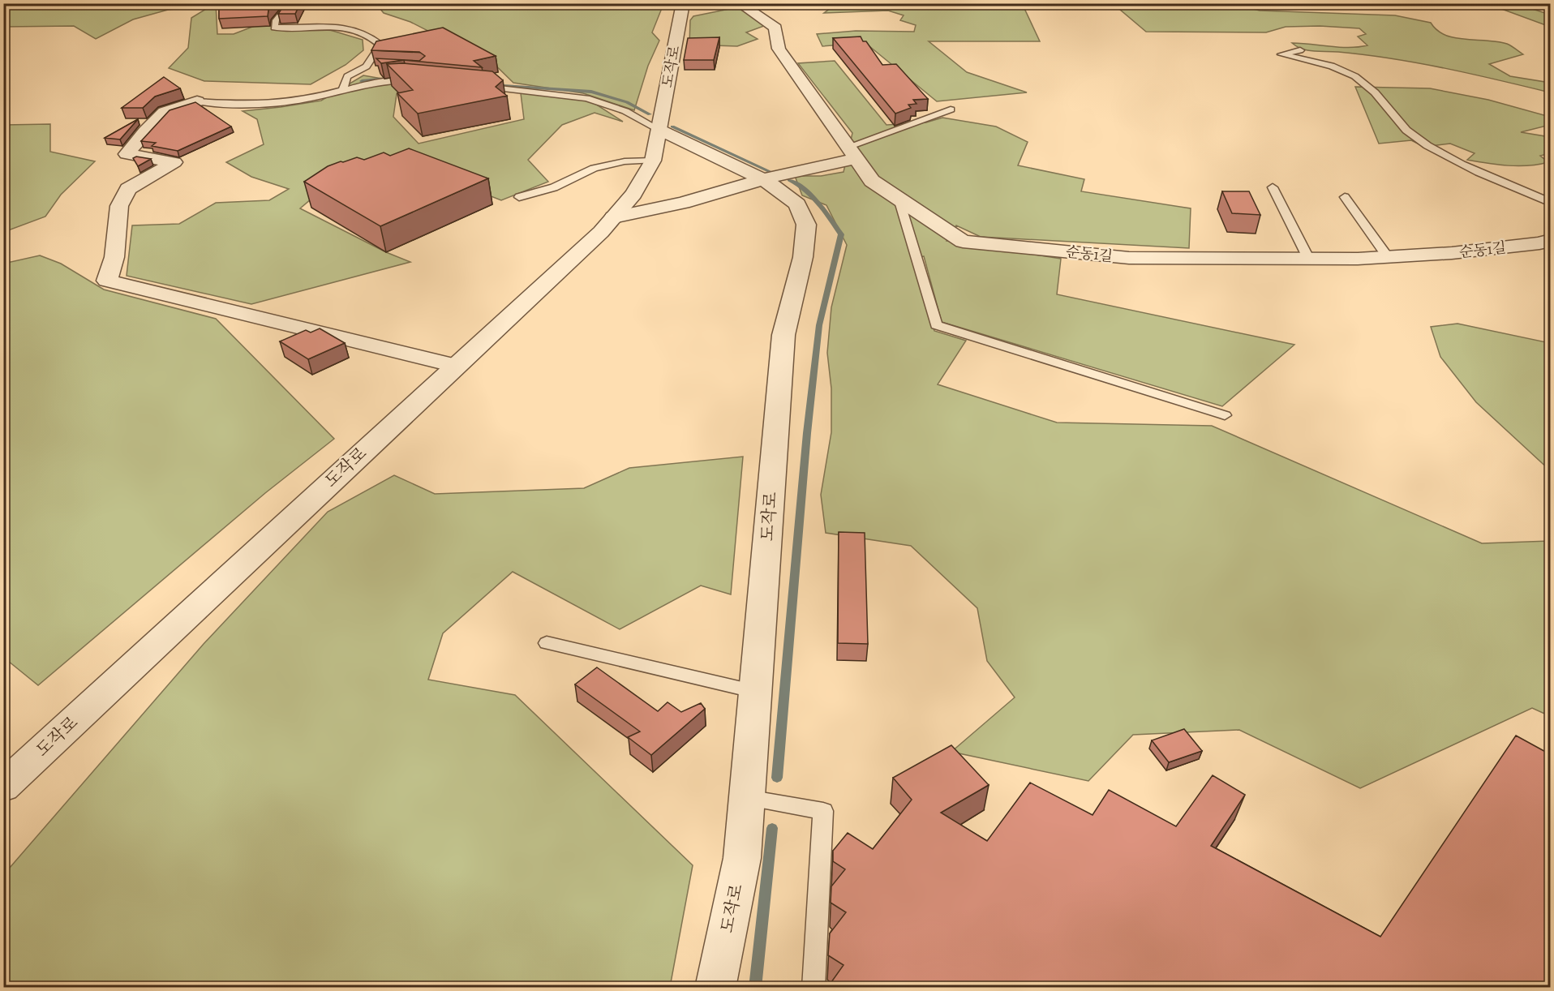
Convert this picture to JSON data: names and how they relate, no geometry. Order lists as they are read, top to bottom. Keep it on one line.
{"streets":{"street":["도작로","순동1길"]}}
